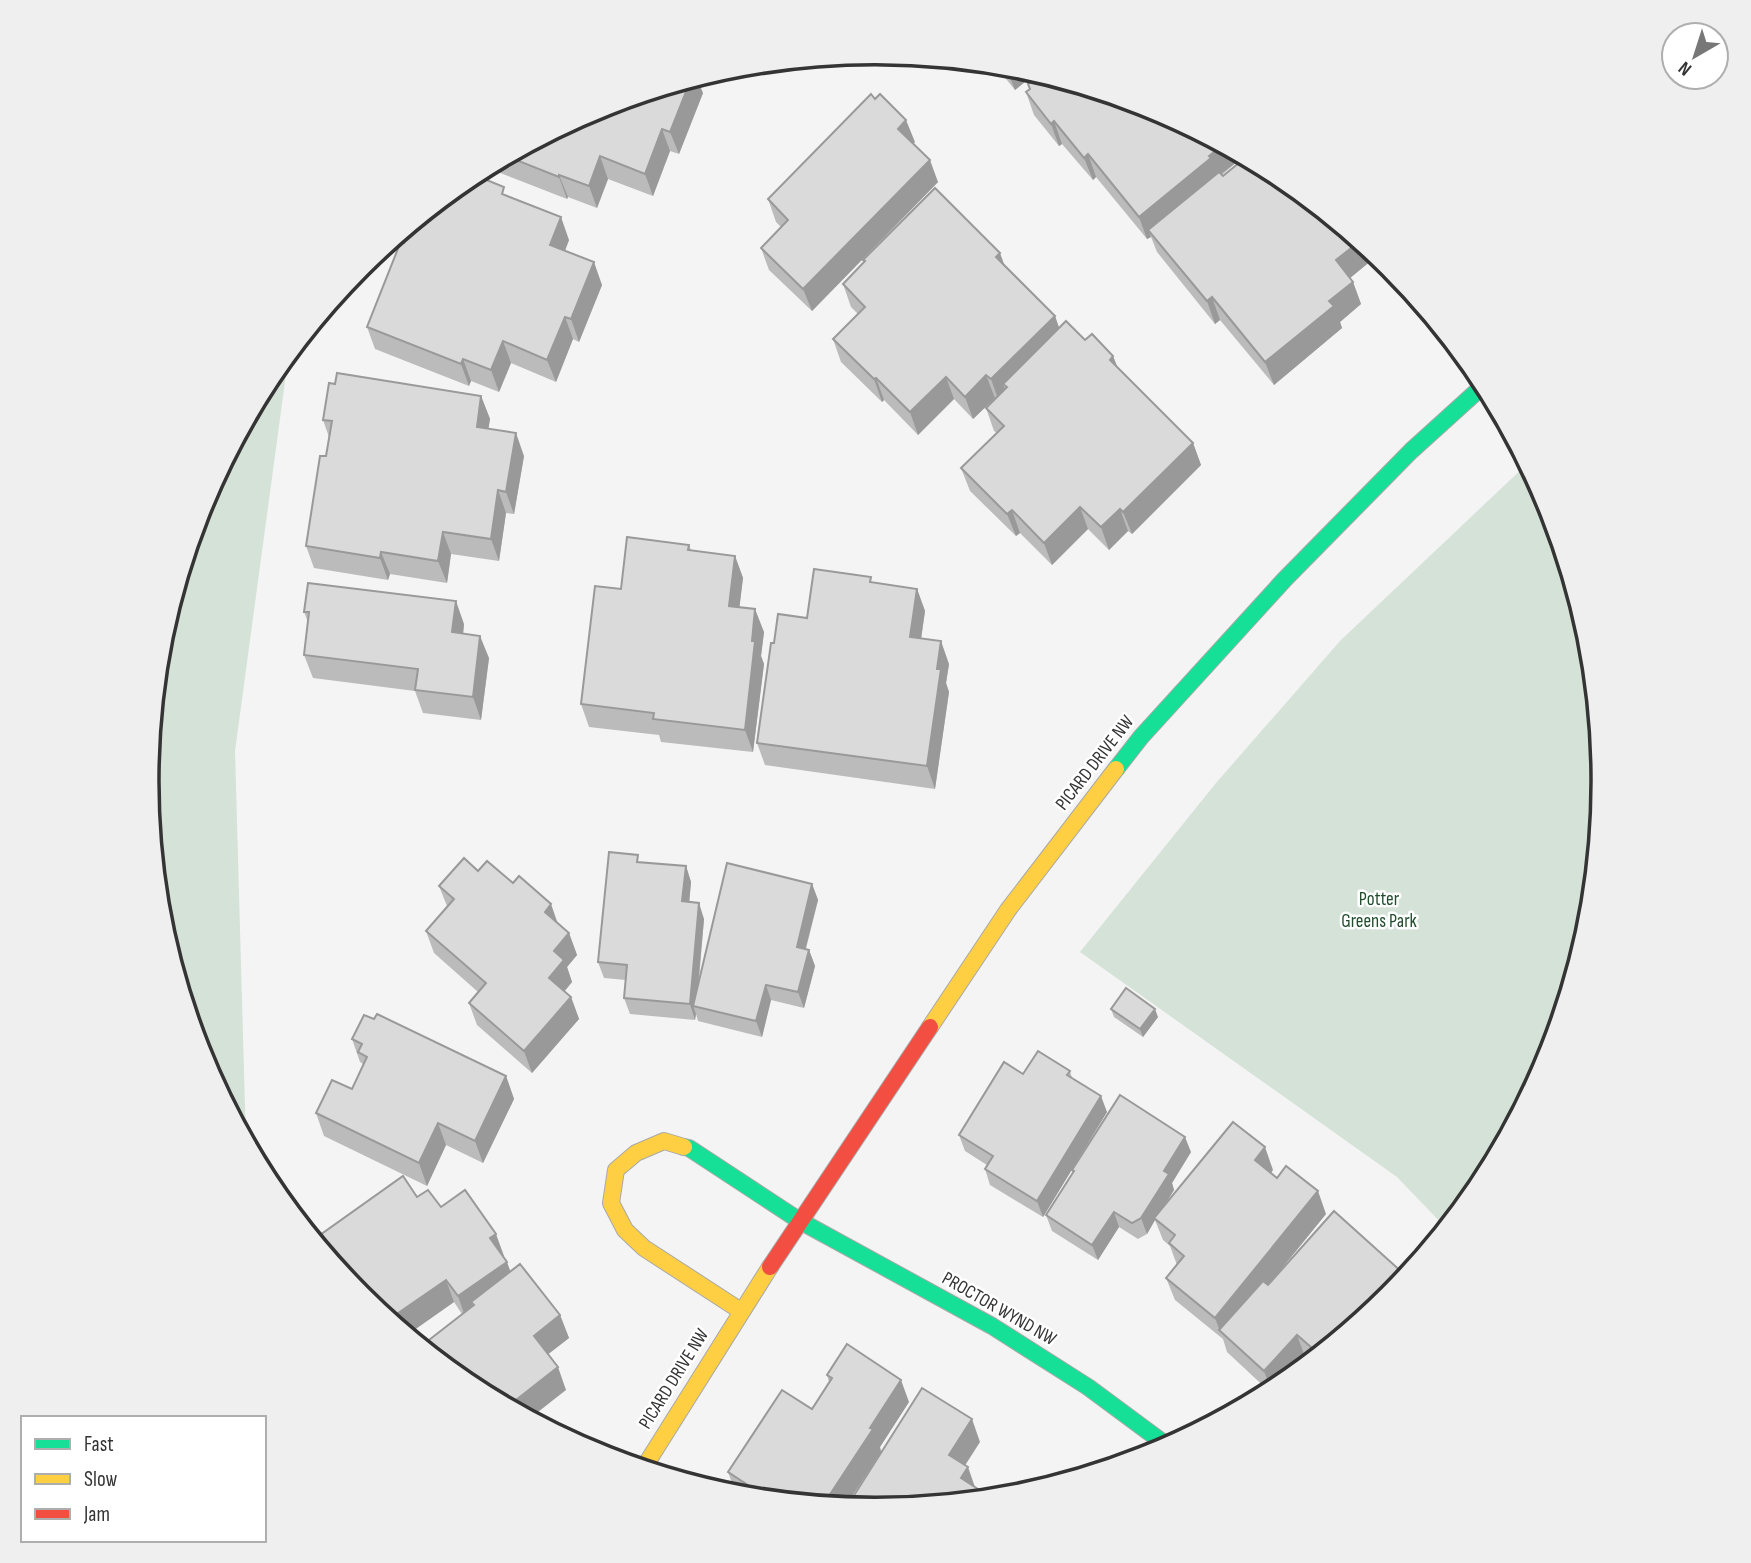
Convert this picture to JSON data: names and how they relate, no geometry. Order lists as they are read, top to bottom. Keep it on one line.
{"streets":{"street":["PICARD DRIVE NW","PROCTOR WYND NW"]},"crossings":[["PICARD DRIVE NW","PROCTOR WYND NW"]],"parks":["Potter Greens Park"],"legend":["Fast","Slow","Jam"],"north":"bottom left"}
